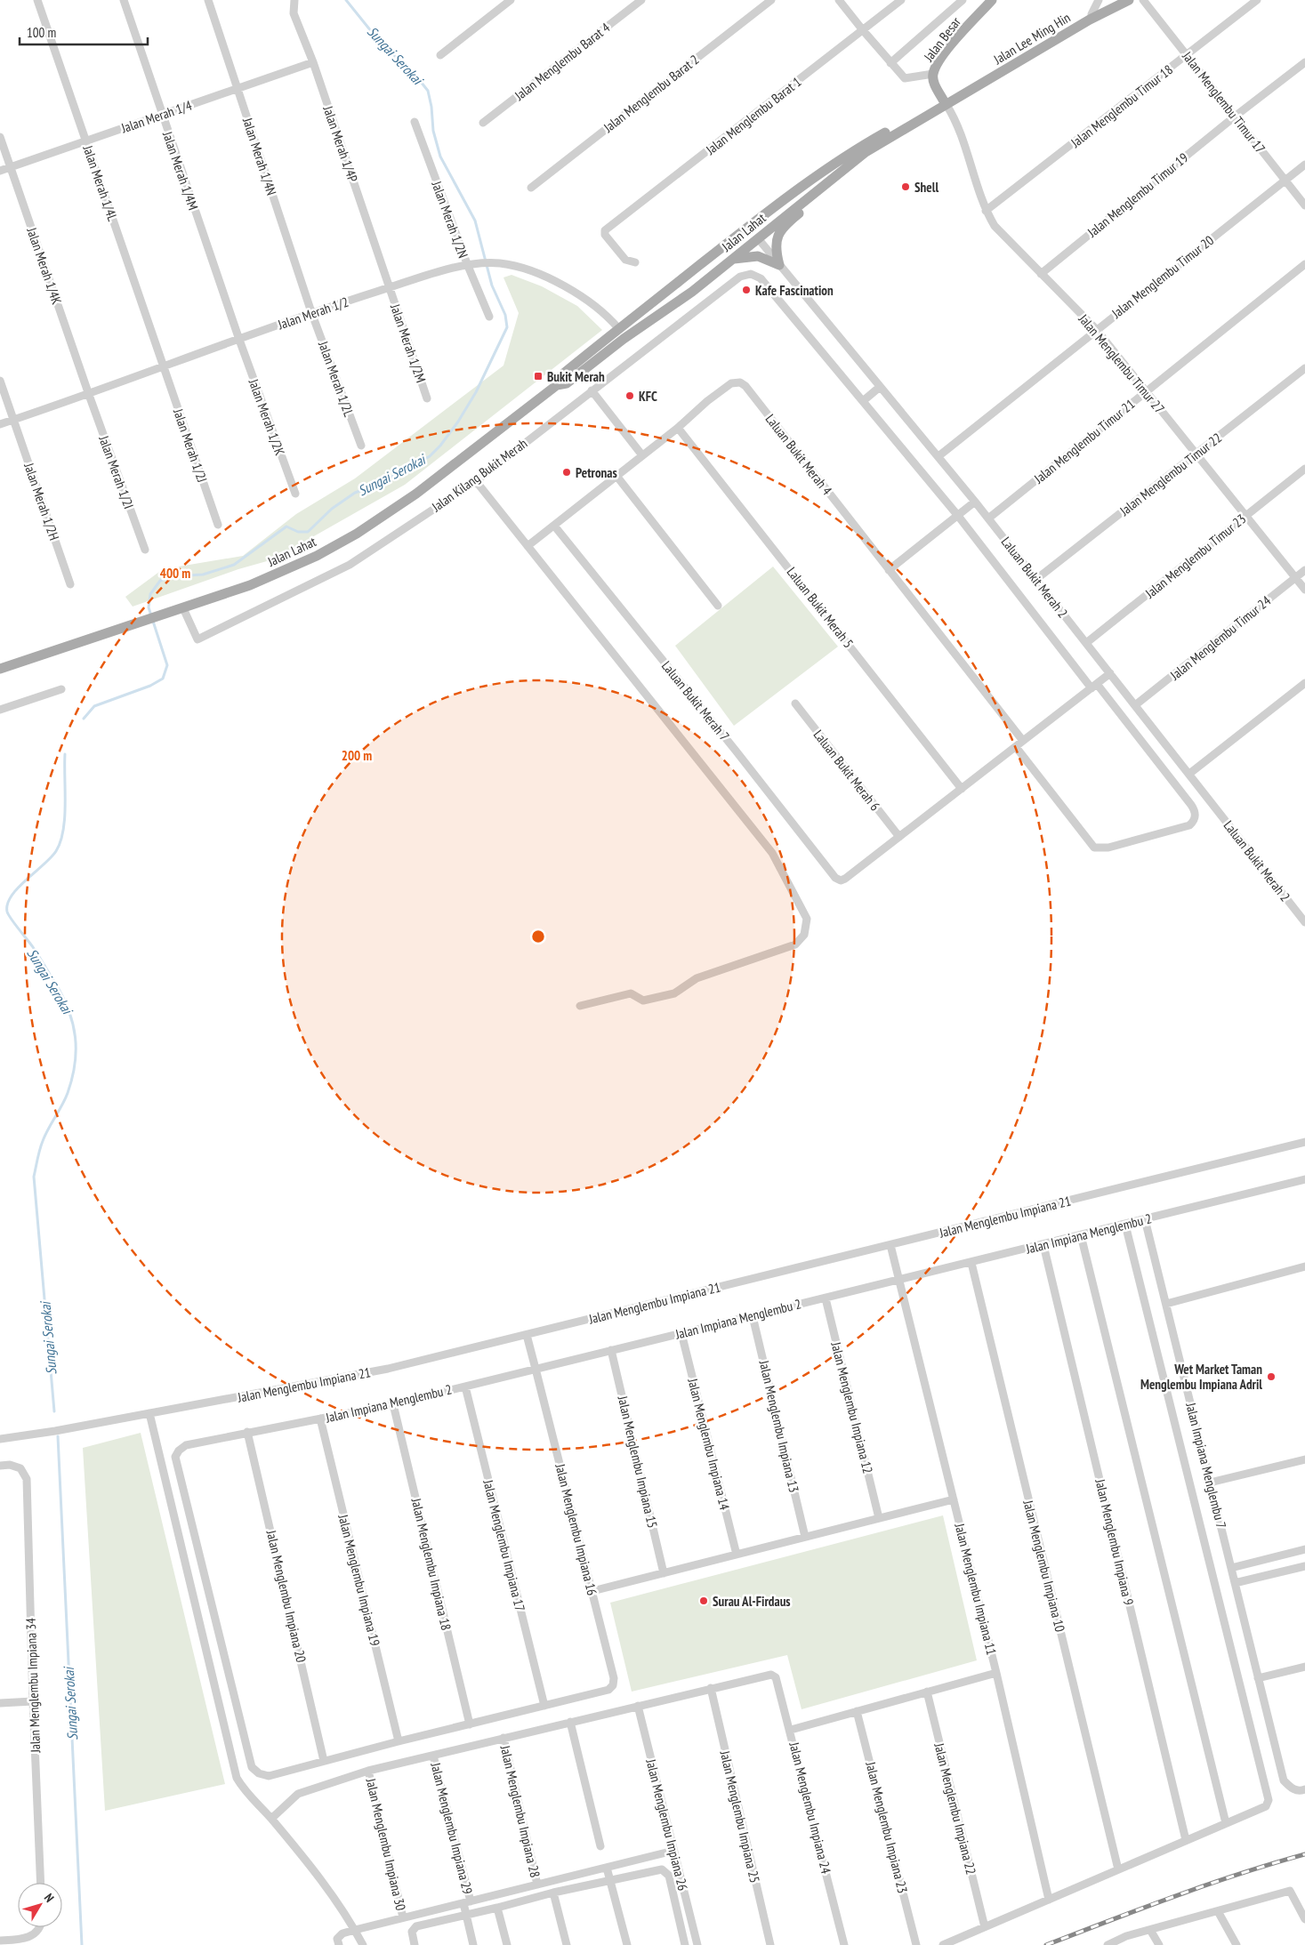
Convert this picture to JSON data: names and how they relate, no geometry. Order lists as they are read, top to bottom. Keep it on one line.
{"streets":{"main road":["Jalan Lee Ming Hin","Jalan Besar","Jalan Lahat"],"street":["Jalan Menglembu Barat 4","Jalan Menglembu Barat 2","Jalan Menglembu Timur 17","Jalan Menglembu Timur 18","Jalan Menglembu Barat 1","Jalan Merah 1/4","Jalan Merah 1/4P","Jalan Merah 1/4N","Jalan Merah 1/4M","Jalan Merah 1/4L","Jalan Menglembu Timur 19","Jalan Merah 1/2N","Jalan Merah 1/4K","Jalan Menglembu Timur 20","Jalan Merah 1/2","Jalan Merah 1/2M","Jalan Menglembu Timur 27","Jalan Merah 1/2L","Jalan Merah 1/2K","Jalan Menglembu Timur 21","Jalan Merah 1/2J","Laluan Bukit Merah 4","Jalan Merah 1/2I","Jalan Menglembu Timur 22","Jalan Kilang Bukit Merah","Jalan Merah 1/2H","Jalan Menglembu Timur 23","Laluan Bukit Merah 2","Laluan Bukit Merah 5","Jalan Menglembu Timur 24","Laluan Bukit Merah 7","Laluan Bukit Merah 6","Jalan Menglembu Impiana 21","Jalan Impiana Menglembu 2","Jalan Menglembu Impiana 12","Jalan Menglembu Impiana 13","Jalan Menglembu Impiana 14","Jalan Menglembu Impiana 15","Jalan Impiana Menglembu 7","Jalan Menglembu Impiana 16","Jalan Menglembu Impiana 9","Jalan Menglembu Impiana 17","Jalan Menglembu Impiana 18","Jalan Menglembu Impiana 10","Jalan Menglembu Impiana 19","Jalan Menglembu Impiana 11","Jalan Menglembu Impiana 20","Jalan Menglembu Impiana 34","Jalan Menglembu Impiana 24","Jalan Menglembu Impiana 22","Jalan Menglembu Impiana 28","Jalan Menglembu Impiana 25","Jalan Menglembu Impiana 26","Jalan Menglembu Impiana 23","Jalan Menglembu Impiana 29","Jalan Menglembu Impiana 30"]},"crossings":[["Jalan Lee Ming Hin","Jalan Besar"],["Jalan Lee Ming Hin","Jalan Lahat"],["Jalan Lee Ming Hin","Jalan Menglembu Timur 27"],["Jalan Besar","Jalan Lahat"],["Jalan Besar","Jalan Menglembu Timur 27"],["Jalan Menglembu Timur 17","Jalan Menglembu Timur 18"],["Jalan Menglembu Timur 17","Jalan Menglembu Timur 19"],["Jalan Menglembu Timur 17","Jalan Menglembu Timur 20"],["Jalan Menglembu Timur 18","Jalan Menglembu Timur 27"],["Jalan Merah 1/4","Jalan Merah 1/4P"],["Jalan Merah 1/4","Jalan Merah 1/4N"],["Jalan Merah 1/4","Jalan Merah 1/4M"],["Jalan Merah 1/4","Jalan Merah 1/4L"],["Jalan Merah 1/4","Jalan Merah 1/4K"],["Jalan Merah 1/4P","Jalan Merah 1/2"],["Jalan Merah 1/4P","Jalan Merah 1/2M"],["Jalan Merah 1/4N","Jalan Merah 1/2"],["Jalan Merah 1/4N","Jalan Merah 1/2L"],["Jalan Merah 1/4M","Jalan Merah 1/2"],["Jalan Merah 1/4M","Jalan Merah 1/2K"],["Jalan Merah 1/4L","Jalan Merah 1/2"],["Jalan Merah 1/4L","Jalan Merah 1/2J"],["Jalan Menglembu Timur 19","Jalan Menglembu Timur 27"],["Jalan Merah 1/2N","Jalan Merah 1/2"],["Jalan Lahat","Jalan Merah 1/2"],["Jalan Lahat","Jalan Menglembu Timur 27"],["Jalan Lahat","Jalan Kilang Bukit Merah"],["Jalan Lahat","Laluan Bukit Merah 2"],["Jalan Merah 1/4K","Jalan Merah 1/2"],["Jalan Merah 1/4K","Jalan Merah 1/2I"],["Jalan Menglembu Timur 20","Jalan Menglembu Timur 27"],["Jalan Menglembu Timur 20","Laluan Bukit Merah 2"],["Jalan Merah 1/2","Jalan Merah 1/2M"],["Jalan Merah 1/2","Jalan Merah 1/2L"],["Jalan Merah 1/2","Jalan Merah 1/2K"],["Jalan Merah 1/2","Jalan Merah 1/2J"],["Jalan Merah 1/2","Jalan Merah 1/2I"],["Jalan Merah 1/2","Jalan Merah 1/2H"],["Jalan Menglembu Timur 27","Jalan Menglembu Timur 21"],["Jalan Menglembu Timur 27","Jalan Menglembu Timur 22"],["Jalan Menglembu Timur 27","Jalan Menglembu Timur 23"],["Jalan Menglembu Timur 27","Jalan Menglembu Timur 24"],["Jalan Menglembu Timur 21","Laluan Bukit Merah 2"],["Laluan Bukit Merah 4","Laluan Bukit Merah 5"],["Laluan Bukit Merah 4","Laluan Bukit Merah 7"],["Jalan Menglembu Timur 22","Laluan Bukit Merah 2"],["Jalan Kilang Bukit Merah","Laluan Bukit Merah 2"],["Jalan Menglembu Timur 23","Laluan Bukit Merah 2"],["Laluan Bukit Merah 2","Jalan Menglembu Timur 24"],["Laluan Bukit Merah 7","Laluan Bukit Merah 6"],["Jalan Menglembu Impiana 21","Jalan Menglembu Impiana 16"],["Jalan Menglembu Impiana 21","Jalan Menglembu Impiana 11"],["Jalan Impiana Menglembu 2","Jalan Menglembu Impiana 12"],["Jalan Impiana Menglembu 2","Jalan Menglembu Impiana 13"],["Jalan Impiana Menglembu 2","Jalan Menglembu Impiana 14"],["Jalan Impiana Menglembu 2","Jalan Menglembu Impiana 15"],["Jalan Impiana Menglembu 2","Jalan Impiana Menglembu 7"],["Jalan Impiana Menglembu 2","Jalan Menglembu Impiana 16"],["Jalan Impiana Menglembu 2","Jalan Menglembu Impiana 9"],["Jalan Impiana Menglembu 2","Jalan Menglembu Impiana 17"],["Jalan Impiana Menglembu 2","Jalan Menglembu Impiana 18"],["Jalan Impiana Menglembu 2","Jalan Menglembu Impiana 10"],["Jalan Impiana Menglembu 2","Jalan Menglembu Impiana 19"],["Jalan Impiana Menglembu 2","Jalan Menglembu Impiana 11"],["Jalan Impiana Menglembu 2","Jalan Menglembu Impiana 20"],["Jalan Menglembu Impiana 16","Jalan Menglembu Impiana 17"],["Jalan Menglembu Impiana 24","Jalan Menglembu Impiana 25"]],"water":["Sungai Serokai"],"places":{"other":["Shell","Kafe Fascination","KFC","Petronas","Wet Market Taman Menglembu Impiana Adril","Surau Al-Firdaus"],"transit":["Bukit Merah"]},"scale_bar":"100 m","north":"top right","rings":["400 m","200 m"]}
